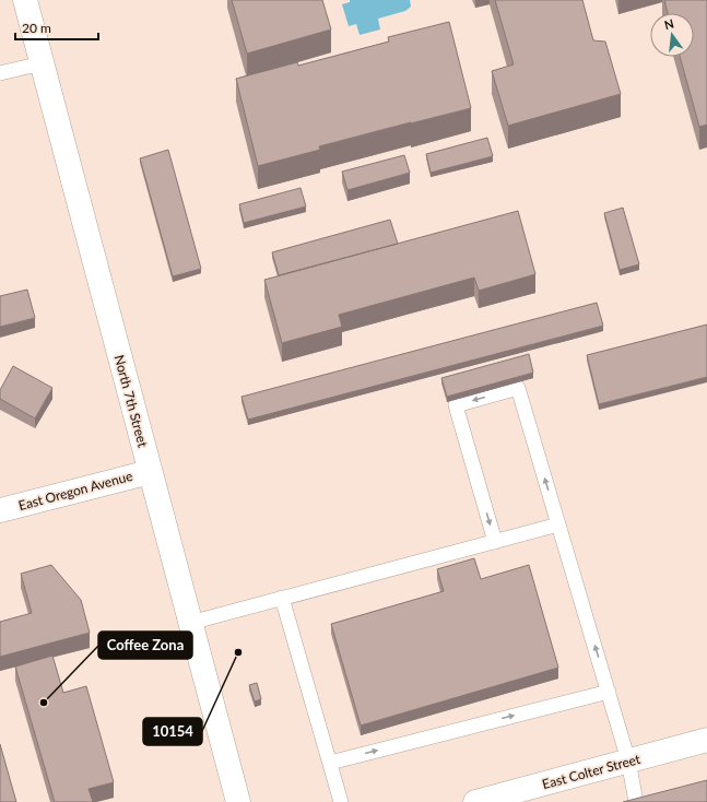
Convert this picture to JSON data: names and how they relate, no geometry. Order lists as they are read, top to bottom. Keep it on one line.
{"streets":{"main road":["North 7th Street","East Oregon Avenue","East Colter Street"]},"crossings":[["North 7th Street","East Oregon Avenue"]],"places":["10154","Coffee Zona"],"scale_bar":"20 m","north":"top"}
